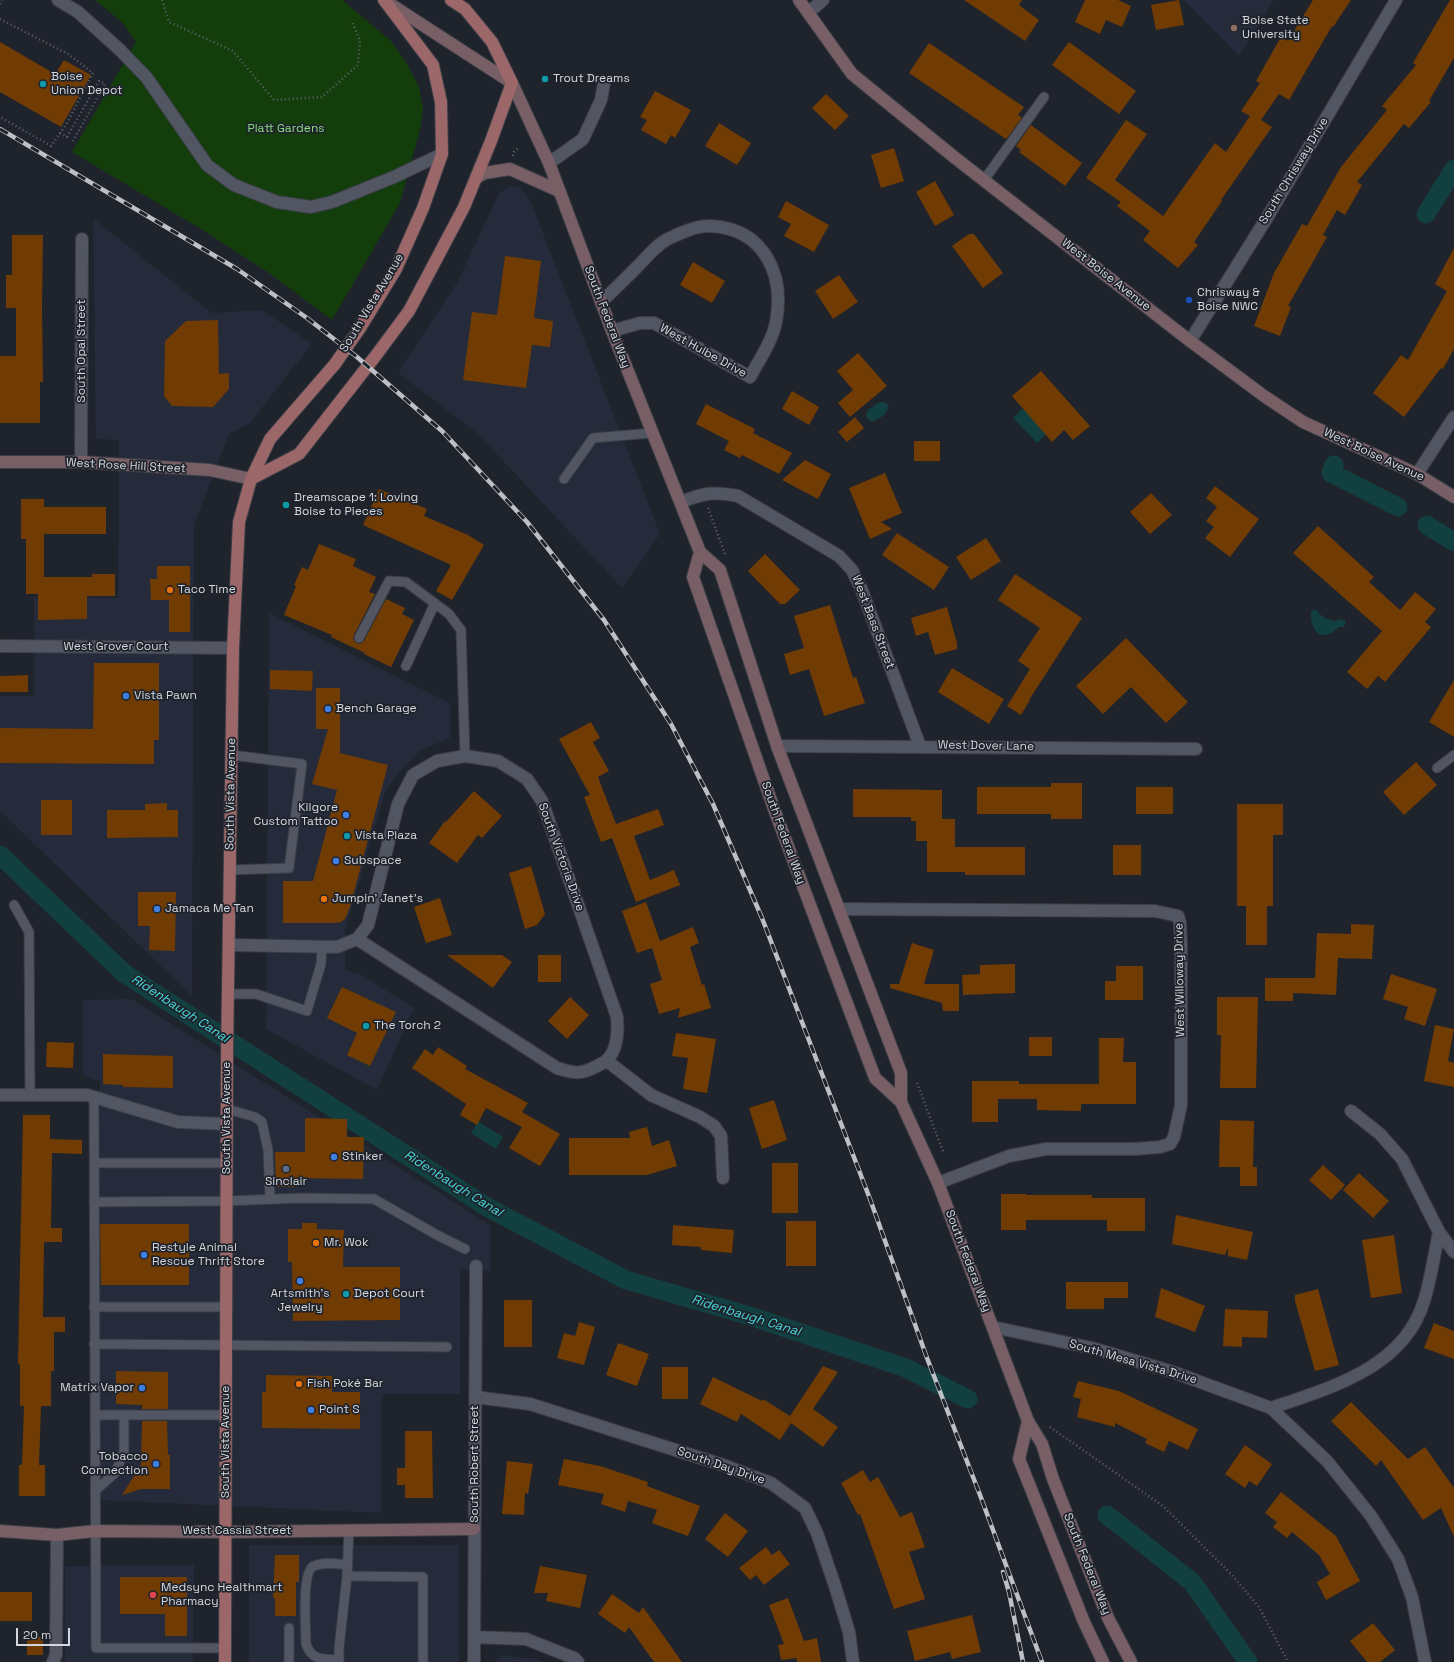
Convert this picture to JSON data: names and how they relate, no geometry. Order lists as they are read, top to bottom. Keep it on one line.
{"streets":{"main road":["West Boise Avenue","South Vista Avenue","South Federal Way","West Rose Hill Street","West Cassia Street"],"street":["South Chrisway Drive","South Opal Street","West Hulbe Drive","West Bass Street","West Grover Court","West Dover Lane","South Victoria Drive","West Willoway Drive","South Mesa Vista Drive","South Robert Street","South Day Drive"]},"crossings":[["South Chrisway Drive","West Boise Avenue"],["South Vista Avenue","West Rose Hill Street"],["South Vista Avenue","West Grover Court"],["South Vista Avenue","West Cassia Street"],["South Federal Way","West Hulbe Drive"],["South Federal Way","West Bass Street"],["South Federal Way","West Dover Lane"],["South Federal Way","West Willoway Drive"],["South Federal Way","South Mesa Vista Drive"],["South Opal Street","West Rose Hill Street"],["West Bass Street","West Dover Lane"],["South Robert Street","South Day Drive"],["South Robert Street","West Cassia Street"]],"water":["Ridenbaugh Canal"],"parks":["Platt Gardens"],"places":["Boise State University","Trout Dreams","Boise Union Depot","Chrisway & Boise NWC","Dreamscape 1: Loving Boise to Pieces","Taco Time","Vista Pawn","Bench Garage","Kilgore Custom Tattoo","Vista Plaza","Subspace","Jumpin' Janet's","Jamaca Me Tan","The Torch 2","Stinker","Sinclair","Mr. Wok","Restyle Animal Rescue Thrift Store","Artsmith's Jewelry","Depot Court","Fish Poké Bar","Matrix Vapor","Point S","Tobacco Connection","Medsync Healthmart Pharmacy"],"scale_bar":"20 m"}
